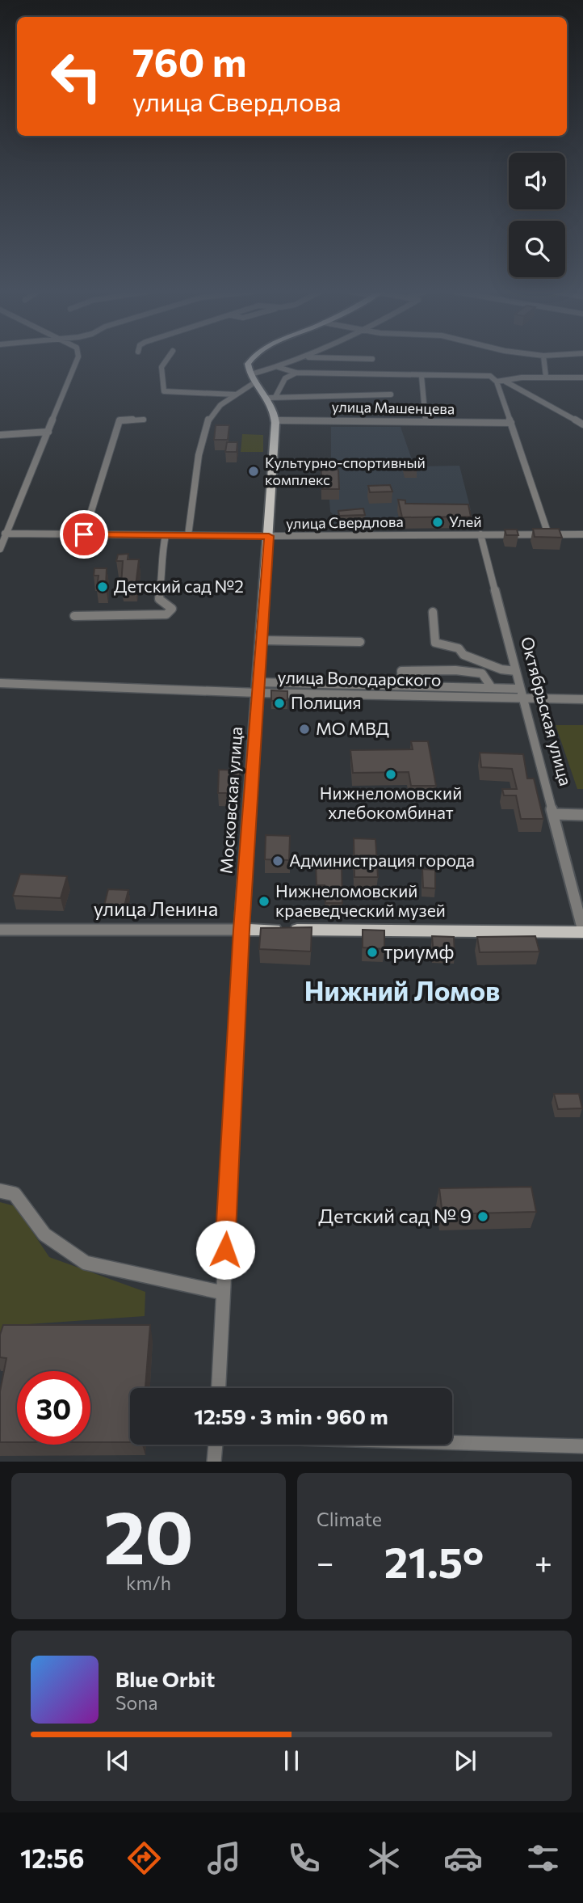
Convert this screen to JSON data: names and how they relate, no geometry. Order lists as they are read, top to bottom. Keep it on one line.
{"streets":{"main road":["Московская улица","улица Ленина"],"street":["улица Машенцева","улица Свердлова","улица Володарского","Октябрьская улица"]},"crossings":[["улица Машенцева","Московская улица"],["улица Свердлова","Октябрьская улица"],["улица Свердлова","Московская улица"],["улица Володарского","Октябрьская улица"],["улица Володарского","Московская улица"],["Октябрьская улица","улица Ленина"],["Московская улица","улица Ленина"]],"districts":["Нижний Ломов"],"places":["Культурно-спортивный комплекс","Улей","Детский сад №2","Полиция","МО МВД","Нижнеломовский хлебокомбинат","Администрация города","Нижнеломовский краеведческий музей","триумф","Детский сад № 9"],"page":{"turn":["760 m","улица Свердлова"],"limit":"30","trip":"12:59 · 3 min · 960 m","tile":[["20","km/h"],"Climate"],"heat":["−","21.5°","+"],"song":["Blue Orbit","Sona"],"tabs":"12:56"}}
